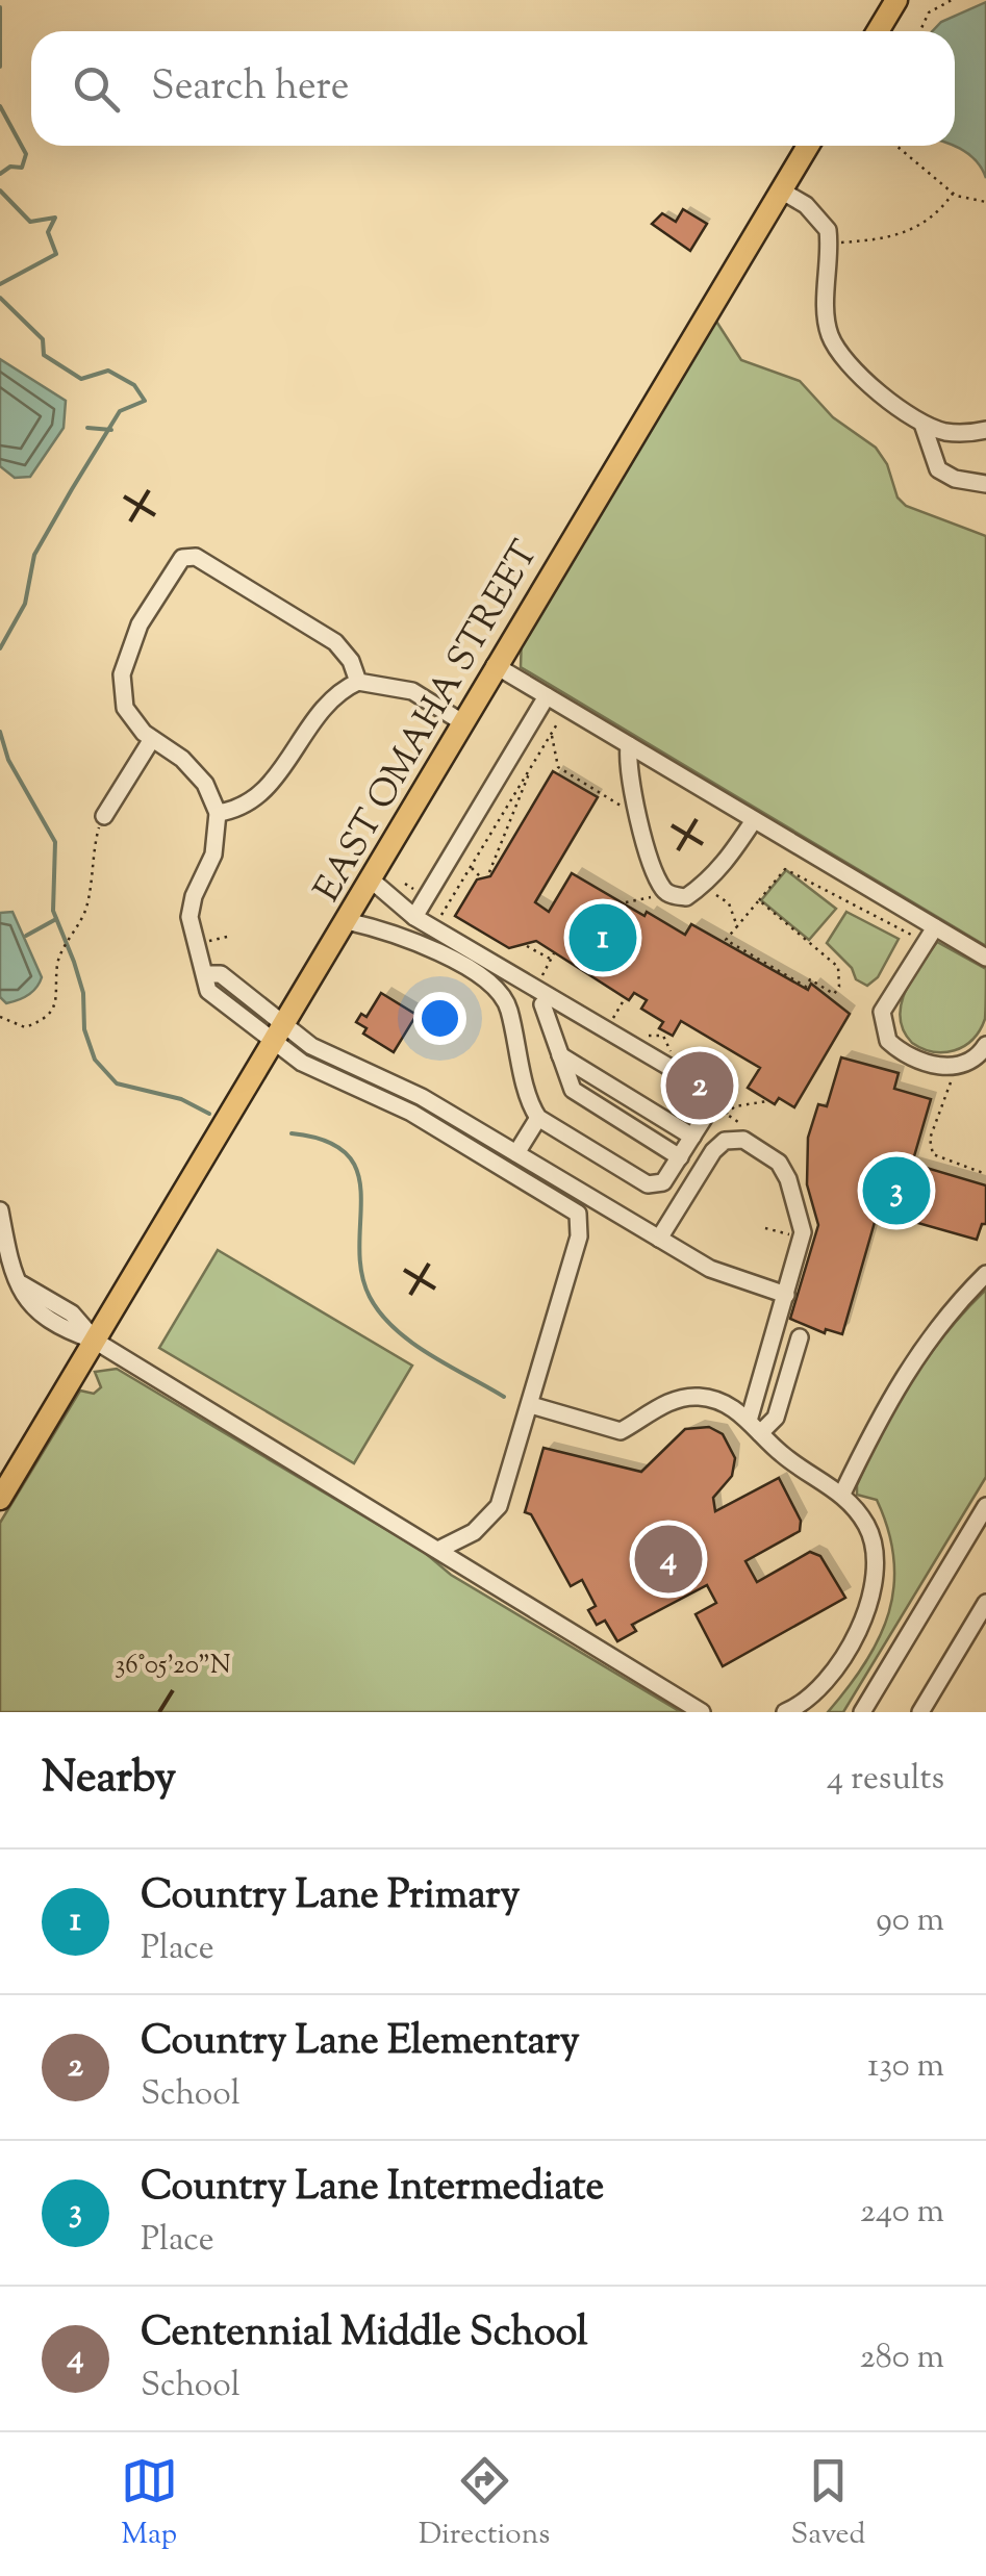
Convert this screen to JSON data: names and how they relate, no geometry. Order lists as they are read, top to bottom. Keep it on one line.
{"streets":{"main road":["EAST OMAHA STREET"]},"page":{"search":"Search here","pins":["1","2","3","4"],"heading":["Nearby","4 results"],"list":[{"mark":"1","name":"Country Lane Primary","note":"Place","value":"90 m"},{"mark":"2","name":"Country Lane Elementary","note":"School","value":"130 m"},{"mark":"3","name":"Country Lane Intermediate","note":"Place","value":"240 m"},{"mark":"4","name":"Centennial Middle School","note":"School","value":"280 m"}],"nav":["Map","Directions","Saved"]},"coordinates":["36°05'20\"N"]}
